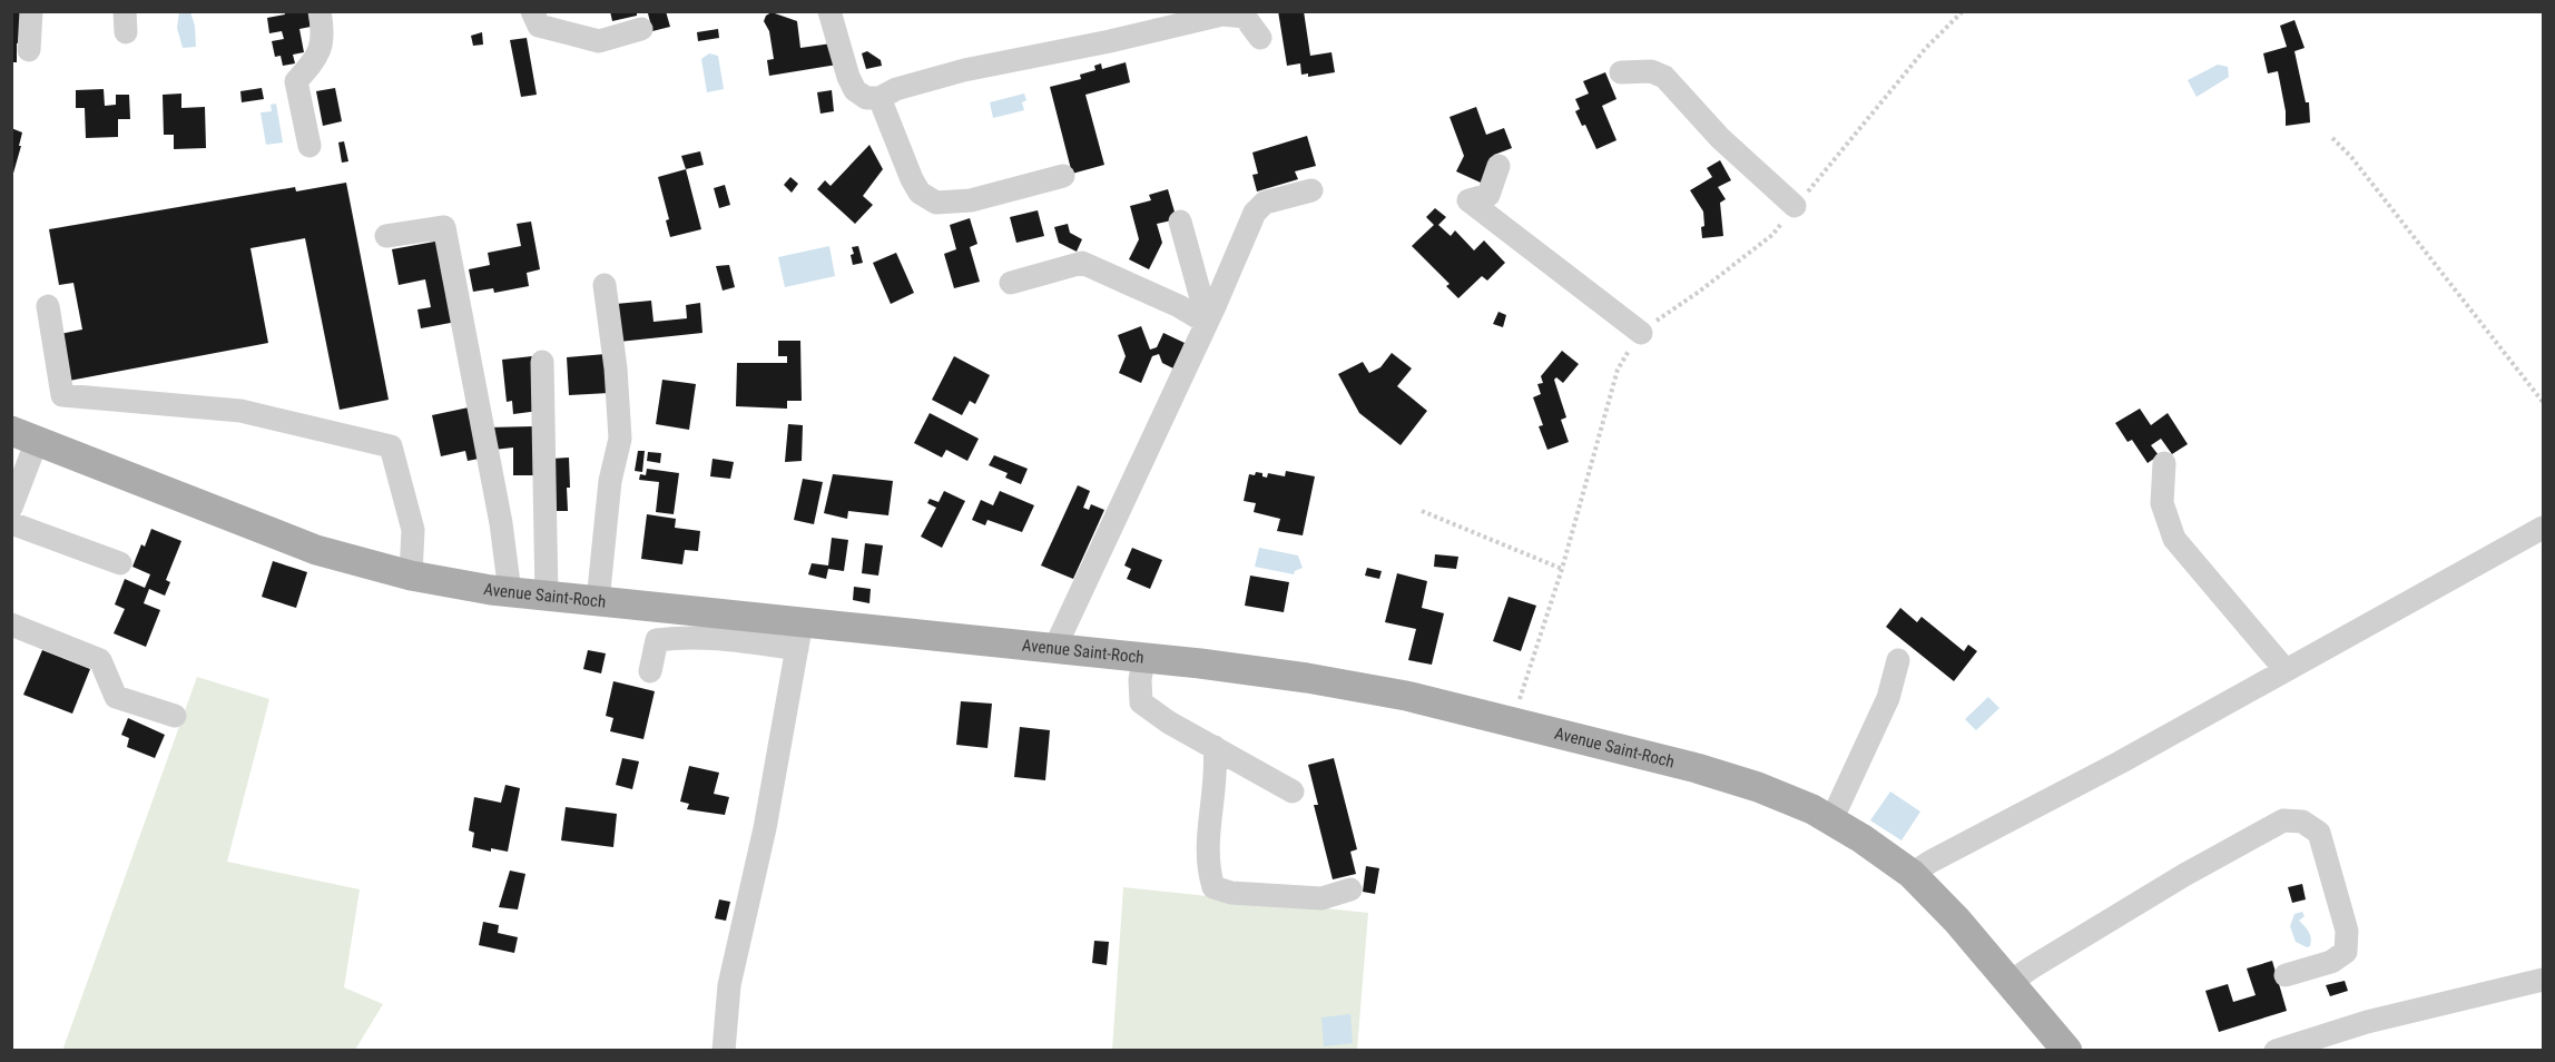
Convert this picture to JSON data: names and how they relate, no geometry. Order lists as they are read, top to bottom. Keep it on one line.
{"streets":{"main road":["Avenue Saint-Roch"]}}
